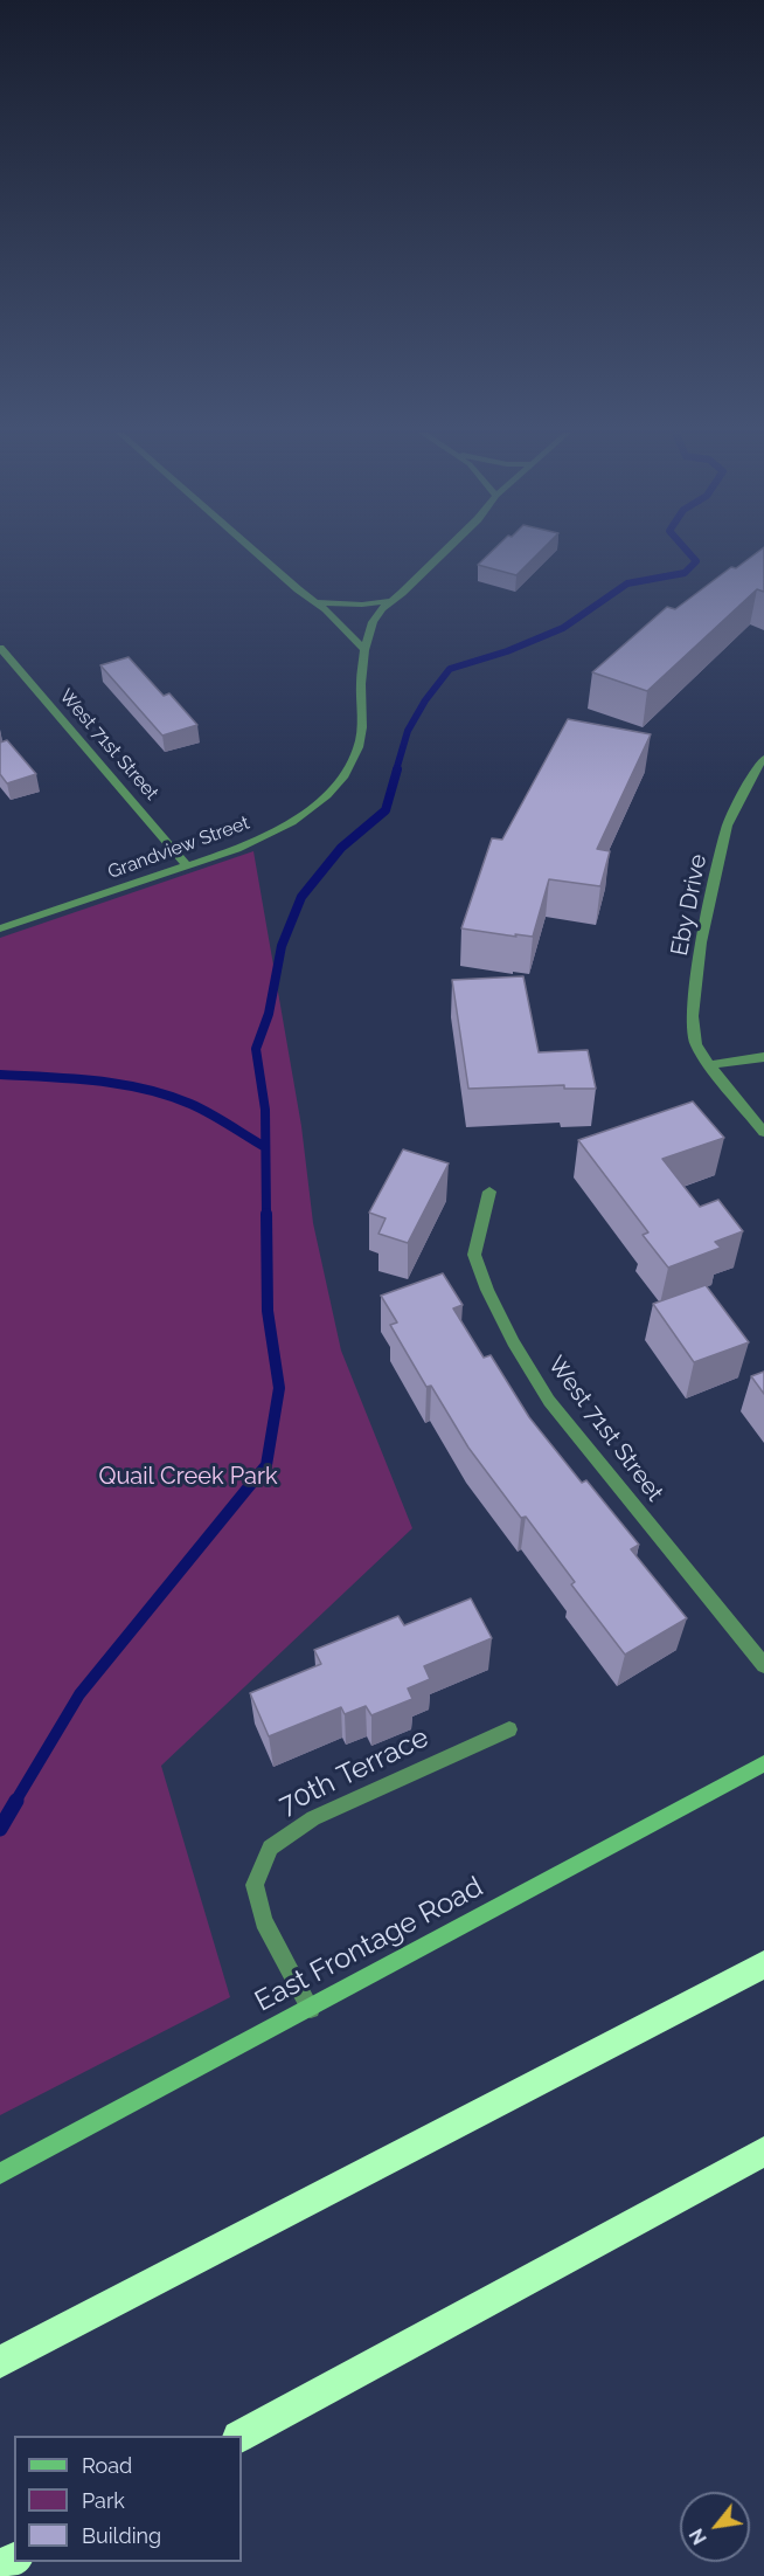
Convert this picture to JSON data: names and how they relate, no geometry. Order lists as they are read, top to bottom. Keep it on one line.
{"streets":{"street":["West 71st Street","Grandview Street","Eby Drive","70th Terrace","East Frontage Road"]},"crossings":[["West 71st Street","Grandview Street"],["70th Terrace","East Frontage Road"]],"parks":["Quail Creek Park"],"legend":["Road","Park","Building"],"north":"bottom left"}
